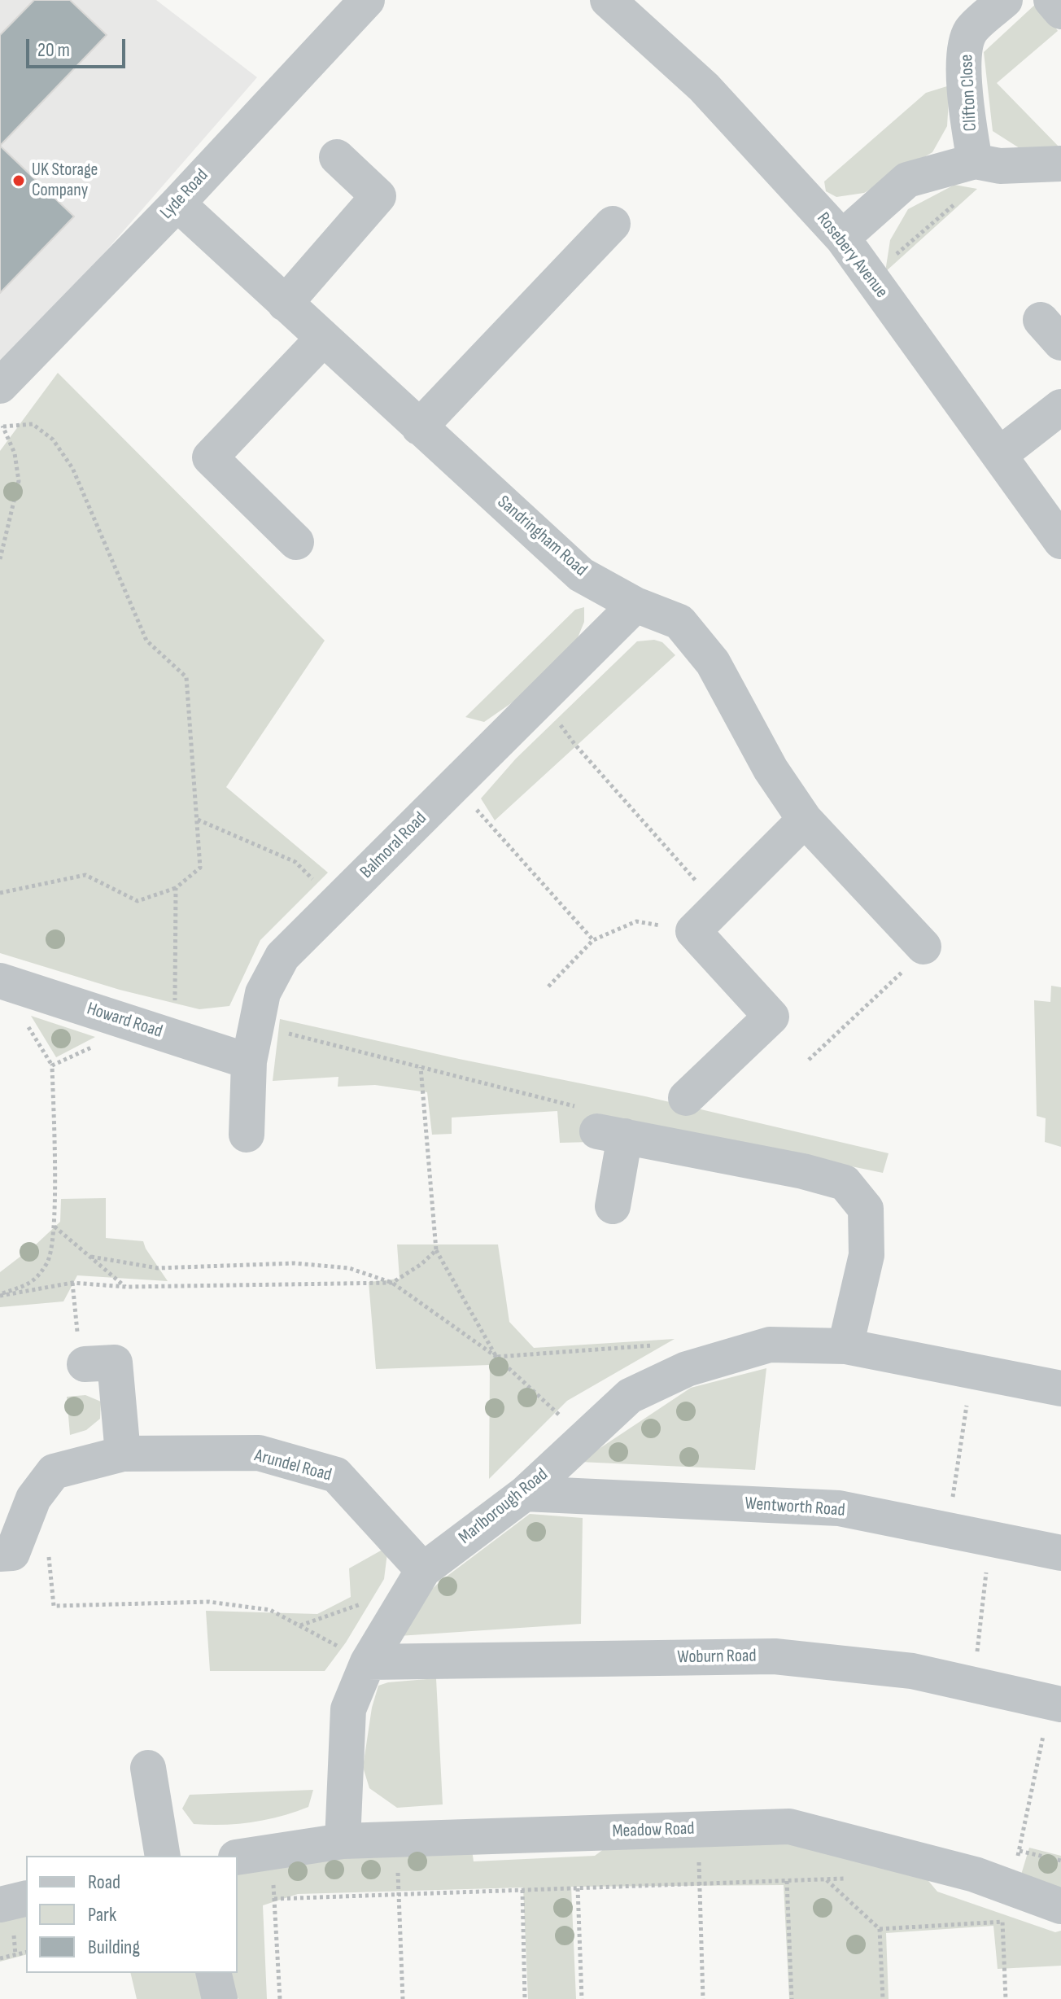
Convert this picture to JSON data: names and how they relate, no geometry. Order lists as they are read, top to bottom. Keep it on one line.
{"streets":{"street":["Clifton Close","Lyde Road","Rosebery Avenue","Sandringham Road","Balmoral Road","Howard Road","Arundel Road","Marlborough Road","Wentworth Road","Woburn Road","Meadow Road"]},"crossings":[["Lyde Road","Sandringham Road"],["Sandringham Road","Balmoral Road"],["Balmoral Road","Howard Road"],["Arundel Road","Marlborough Road"],["Marlborough Road","Wentworth Road"],["Marlborough Road","Woburn Road"],["Marlborough Road","Meadow Road"]],"places":["UK Storage Company"],"legend":["Road","Park","Building"],"scale_bar":"20 m"}
